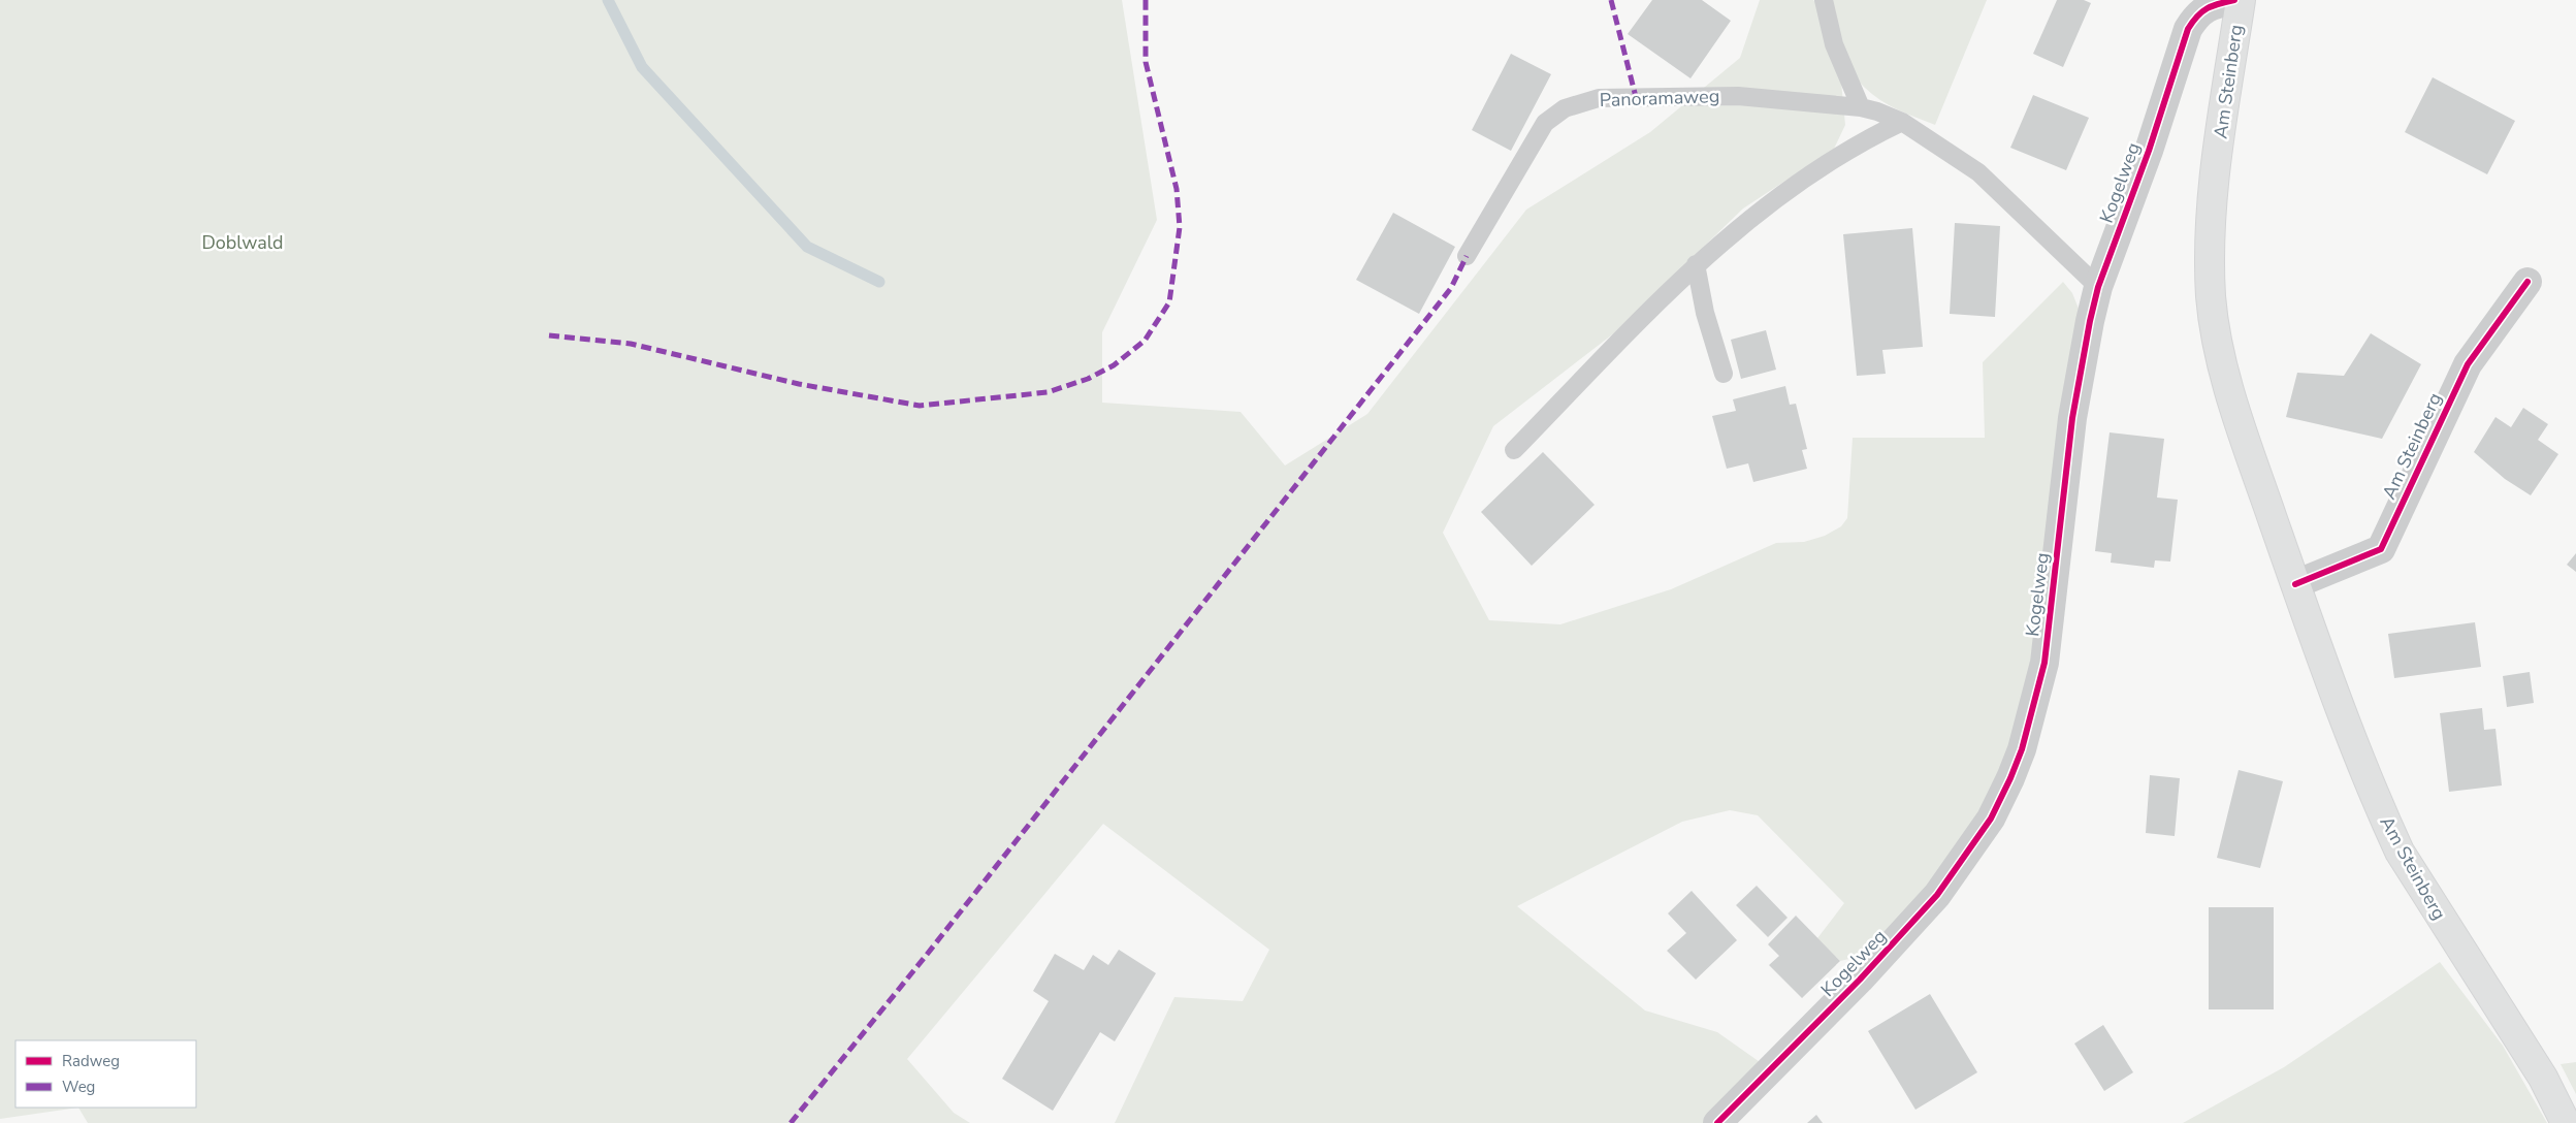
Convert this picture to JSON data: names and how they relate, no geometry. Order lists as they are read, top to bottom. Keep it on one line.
{"streets":{"main road":["Am Steinberg"],"street":["Kogelweg"],"lane":["Panoramaweg"]},"crossings":[["Panoramaweg","Kogelweg"]],"parks":["Doblwald"],"legend":["Radweg","Weg"]}
